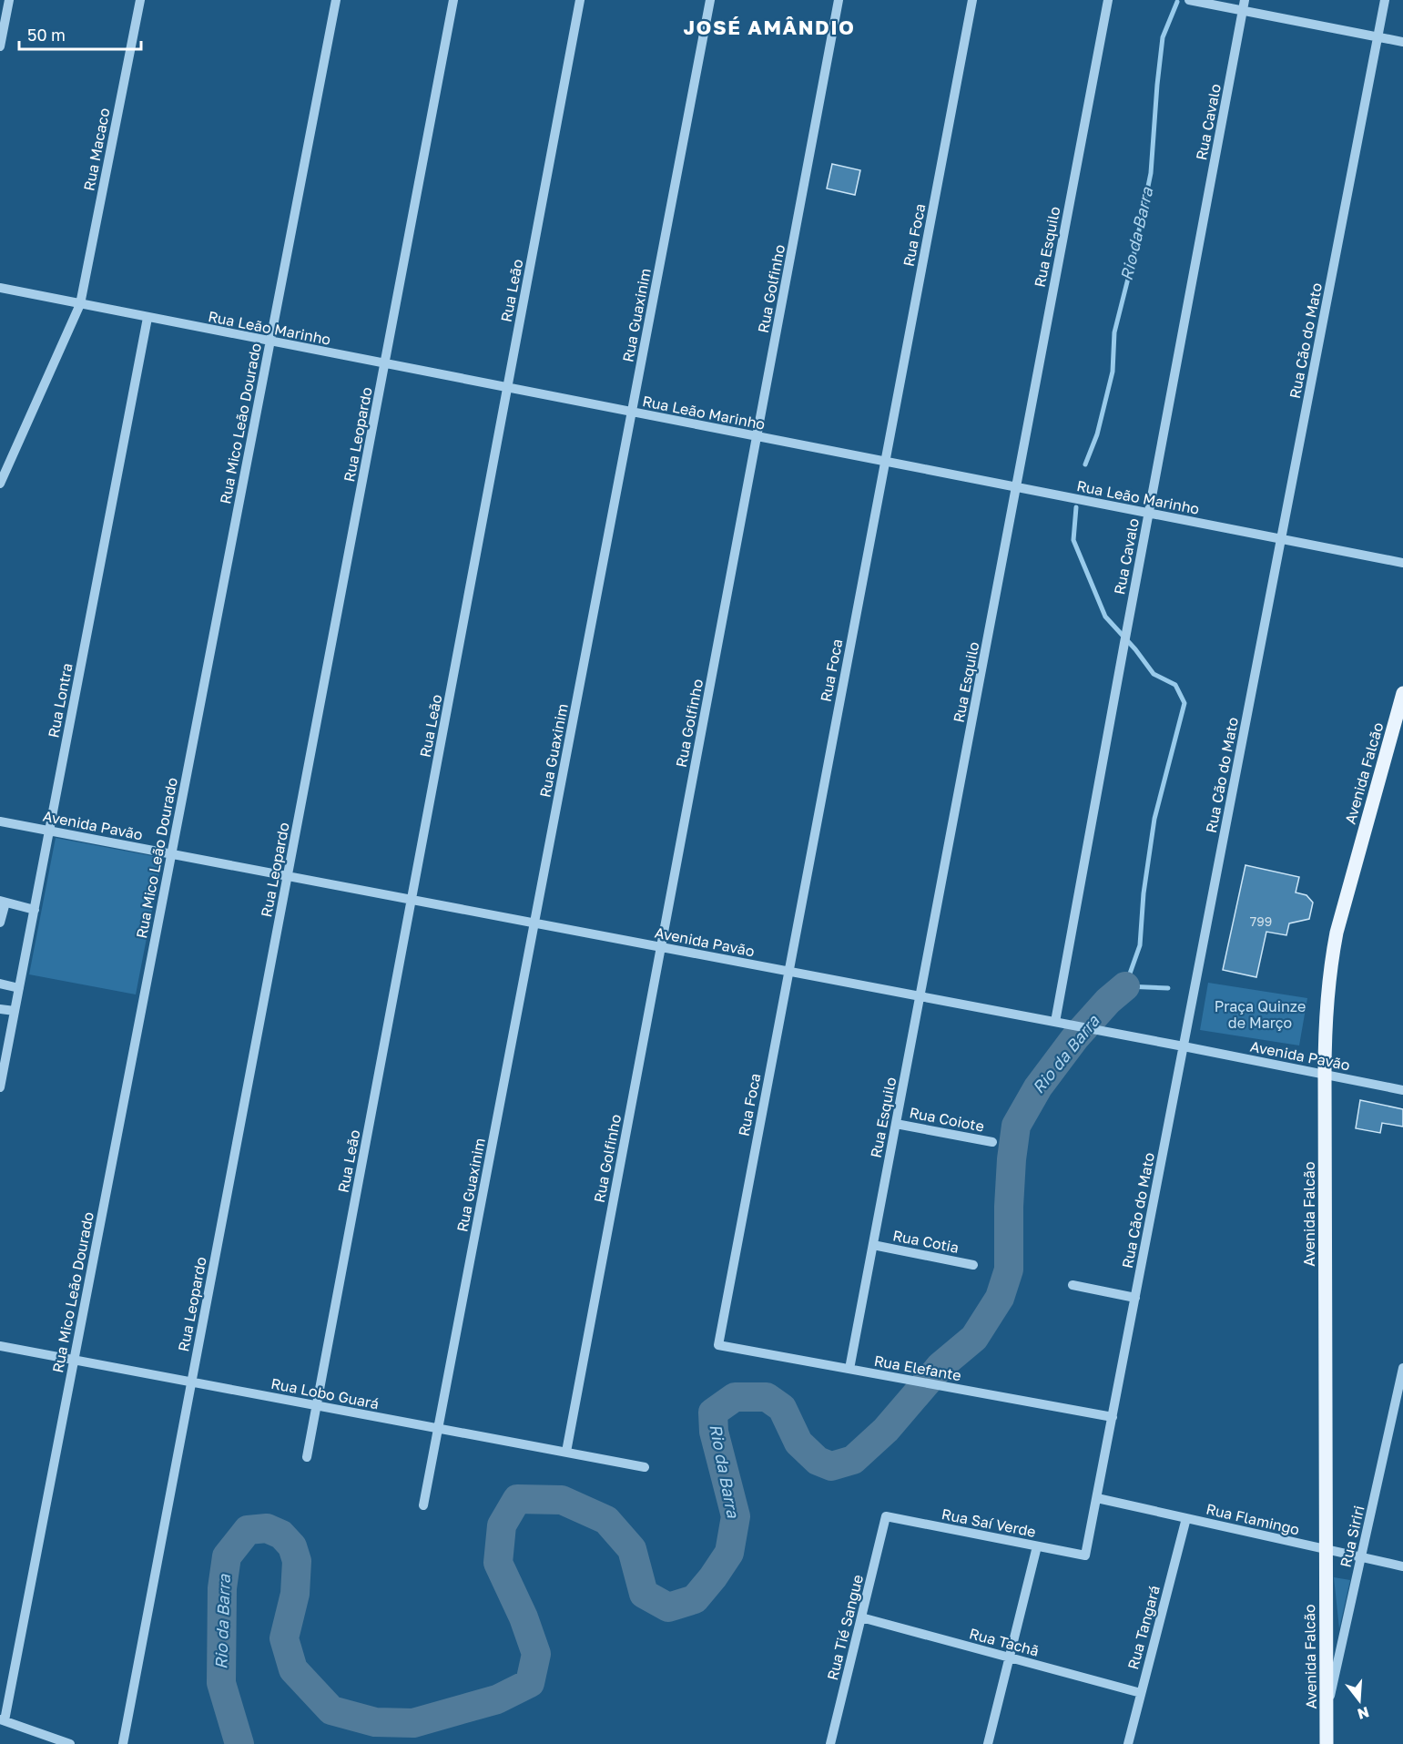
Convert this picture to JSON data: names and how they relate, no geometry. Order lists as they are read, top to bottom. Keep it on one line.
{"streets":{"main road":["Avenida Falcão"],"street":["Rua Cavalo","Rua Macaco","Rua Foca","Rua Esquilo","Rua Golfinho","Rua Leão","Rua Guaxinim","Rua Leão Marinho","Rua Cão do Mato","Rua Mico Leão Dourado","Rua Leopardo","Rua Lontra","Avenida Pavão","Rua Coiote","Rua Cotia","Rua Elefante","Rua Lobo Guará","Rua Flamingo","Rua Saí Verde","Rua Siriri","Rua Tié Sangue","Rua Tangará","Rua Tachã"]},"crossings":[["Rua Cavalo","Rua Leão Marinho"],["Rua Cavalo","Avenida Pavão"],["Rua Macaco","Rua Leão Marinho"],["Rua Foca","Rua Leão Marinho"],["Rua Foca","Avenida Pavão"],["Rua Foca","Rua Elefante"],["Rua Esquilo","Rua Leão Marinho"],["Rua Esquilo","Avenida Pavão"],["Rua Esquilo","Rua Coiote"],["Rua Esquilo","Rua Cotia"],["Rua Esquilo","Rua Elefante"],["Rua Golfinho","Rua Leão Marinho"],["Rua Golfinho","Avenida Pavão"],["Rua Golfinho","Rua Lobo Guará"],["Rua Leão","Rua Leão Marinho"],["Rua Leão","Avenida Pavão"],["Rua Leão","Rua Lobo Guará"],["Rua Guaxinim","Rua Leão Marinho"],["Rua Guaxinim","Avenida Pavão"],["Rua Guaxinim","Rua Lobo Guará"],["Rua Leão Marinho","Rua Cão do Mato"],["Rua Leão Marinho","Rua Mico Leão Dourado"],["Rua Leão Marinho","Rua Leopardo"],["Rua Leão Marinho","Rua Lontra"],["Rua Cão do Mato","Avenida Pavão"],["Rua Cão do Mato","Rua Elefante"],["Rua Cão do Mato","Rua Flamingo"],["Rua Cão do Mato","Rua Saí Verde"],["Rua Mico Leão Dourado","Avenida Pavão"],["Rua Mico Leão Dourado","Rua Lobo Guará"],["Rua Leopardo","Avenida Pavão"],["Rua Leopardo","Rua Lobo Guará"],["Rua Lontra","Avenida Pavão"],["Avenida Falcão","Avenida Pavão"],["Avenida Falcão","Rua Flamingo"],["Avenida Falcão","Rua Siriri"],["Rua Flamingo","Rua Siriri"],["Rua Flamingo","Rua Tangará"],["Rua Saí Verde","Rua Tié Sangue"],["Rua Tié Sangue","Rua Tachã"],["Rua Tangará","Rua Tachã"]],"districts":["JOSÉ AMÂNDIO"],"water":["Rio da Barra"],"parks":["Praça Quinze de Março"],"house_numbers":["799"],"scale_bar":"50 m","north":"bottom"}
